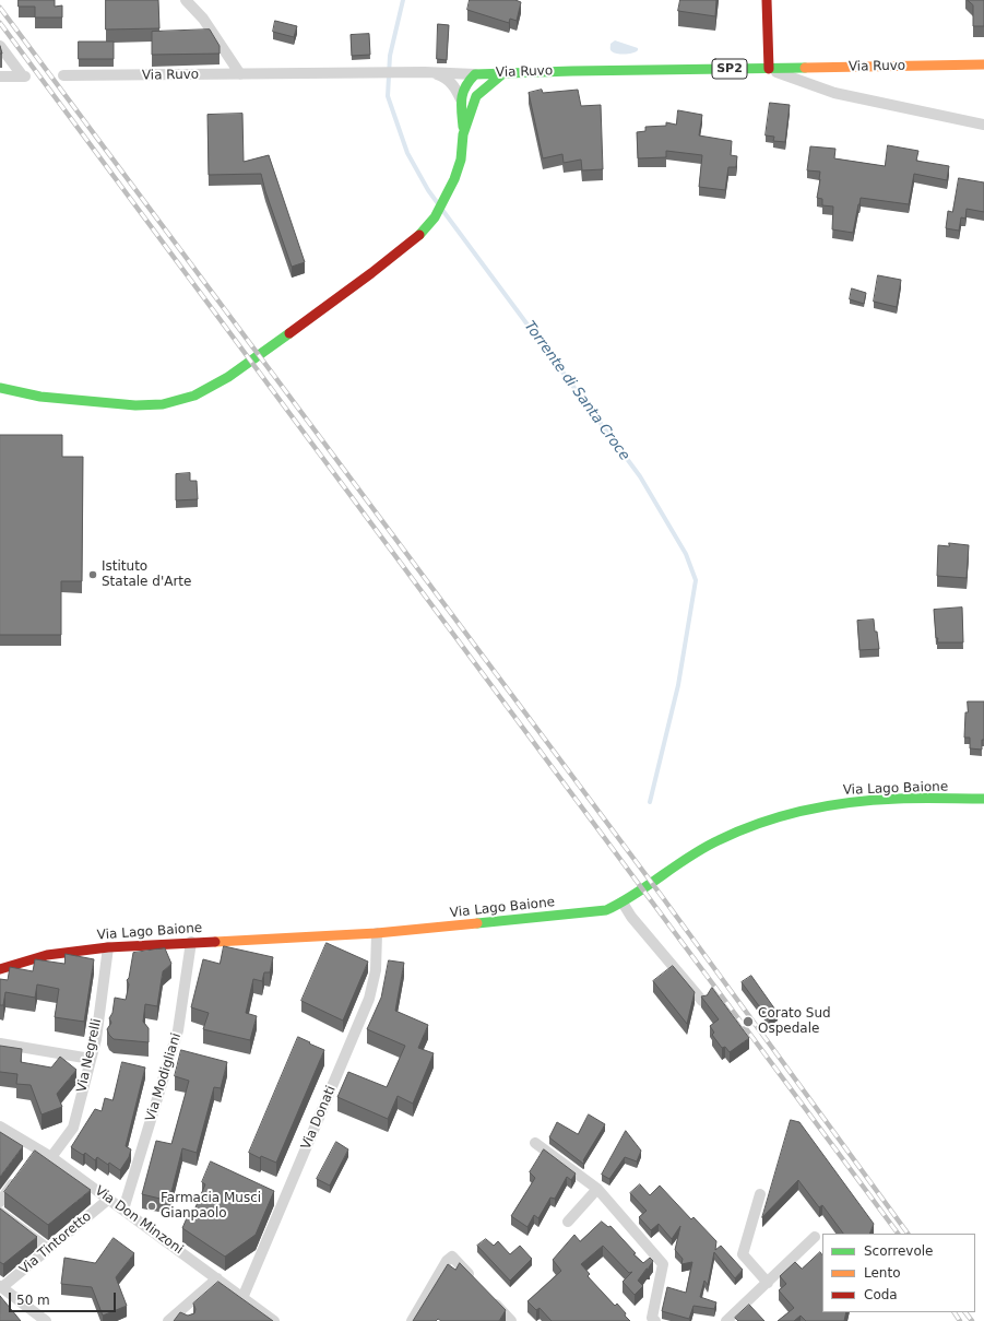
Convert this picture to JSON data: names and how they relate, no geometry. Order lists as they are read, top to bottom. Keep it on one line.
{"streets":{"main road":["Via Ruvo","SP2","Via Lago Baione"],"street":["Via Negrelli","Via Modigliani","Via Donati","Via Don Minzoni","Via Tintoretto"]},"crossings":[["Via Lago Baione","Via Negrelli"],["Via Lago Baione","Via Modigliani"],["Via Lago Baione","Via Donati"],["Via Negrelli","Via Don Minzoni"],["Via Modigliani","Via Don Minzoni"],["Via Donati","Via Don Minzoni"],["Via Don Minzoni","Via Tintoretto"]],"water":["Torrente di Santa Croce"],"places":["Istituto Statale d'Arte","Corato Sud Ospedale","Farmacia Musci Gianpaolo"],"legend":["Scorrevole","Lento","Coda"],"scale_bar":"50 m"}
